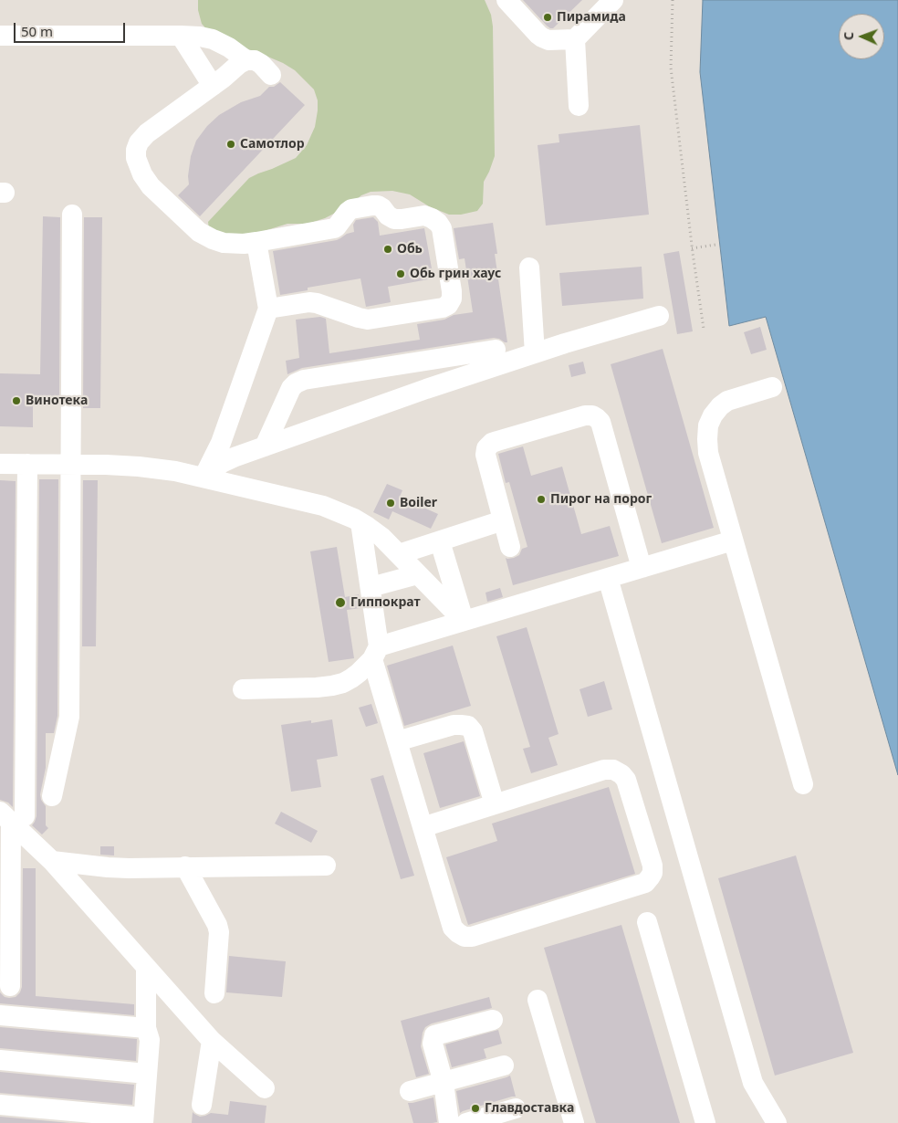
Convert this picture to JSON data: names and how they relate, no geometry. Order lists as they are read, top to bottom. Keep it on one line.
{"places":["Пирамида","Самотлор","Обь","Обь грин хаус","Винотека","Пирог на порог","Boiler","Гиппократ","Главдоставка"],"scale_bar":"50 m","north":"left"}
